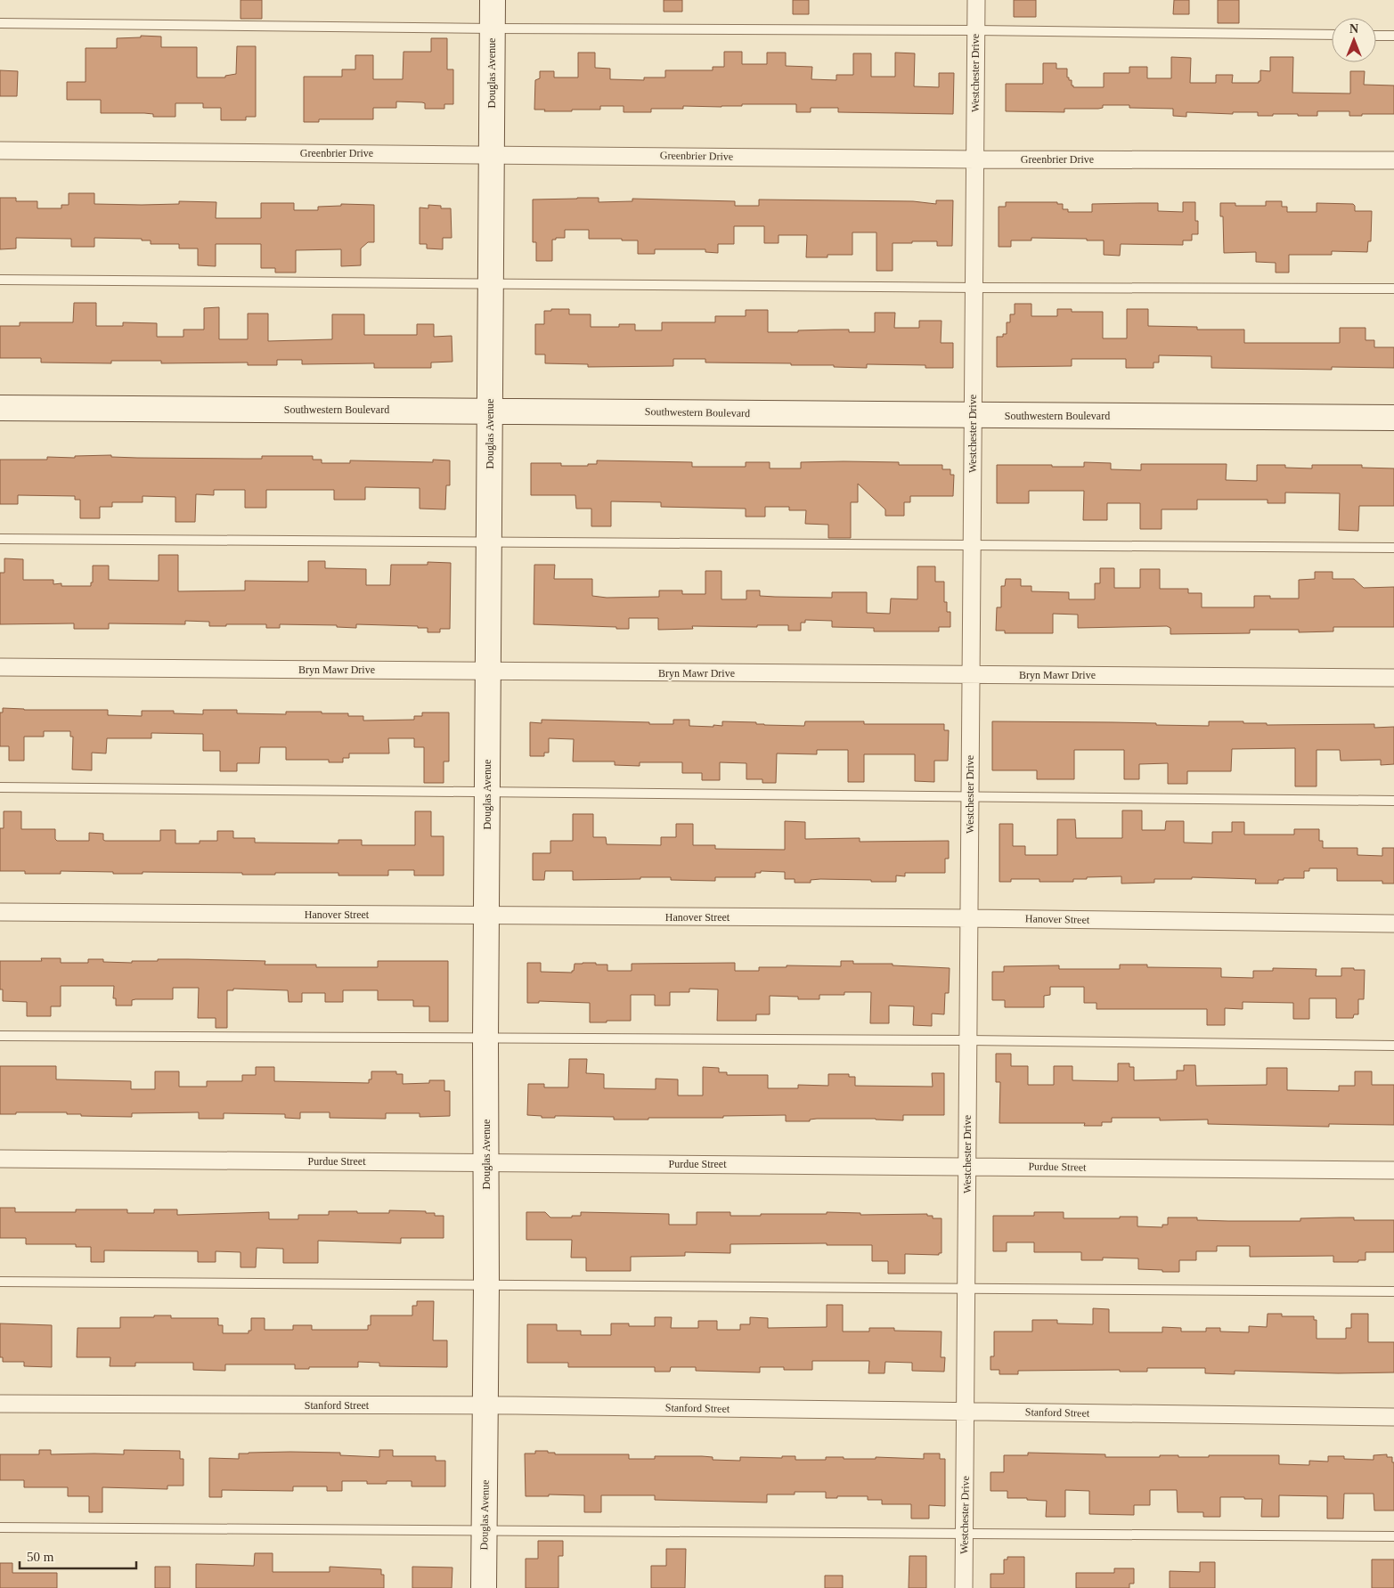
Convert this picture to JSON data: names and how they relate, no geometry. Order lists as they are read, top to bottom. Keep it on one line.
{"streets":{"street":["Douglas Avenue","Westchester Drive","Greenbrier Drive","Southwestern Boulevard","Bryn Mawr Drive","Hanover Street","Purdue Street","Stanford Street"]},"crossings":[["Douglas Avenue","Greenbrier Drive"],["Douglas Avenue","Southwestern Boulevard"],["Douglas Avenue","Bryn Mawr Drive"],["Douglas Avenue","Hanover Street"],["Douglas Avenue","Purdue Street"],["Douglas Avenue","Stanford Street"],["Westchester Drive","Greenbrier Drive"],["Westchester Drive","Southwestern Boulevard"],["Westchester Drive","Bryn Mawr Drive"],["Westchester Drive","Hanover Street"],["Westchester Drive","Purdue Street"],["Westchester Drive","Stanford Street"]],"scale_bar":"50 m","north":"top"}
